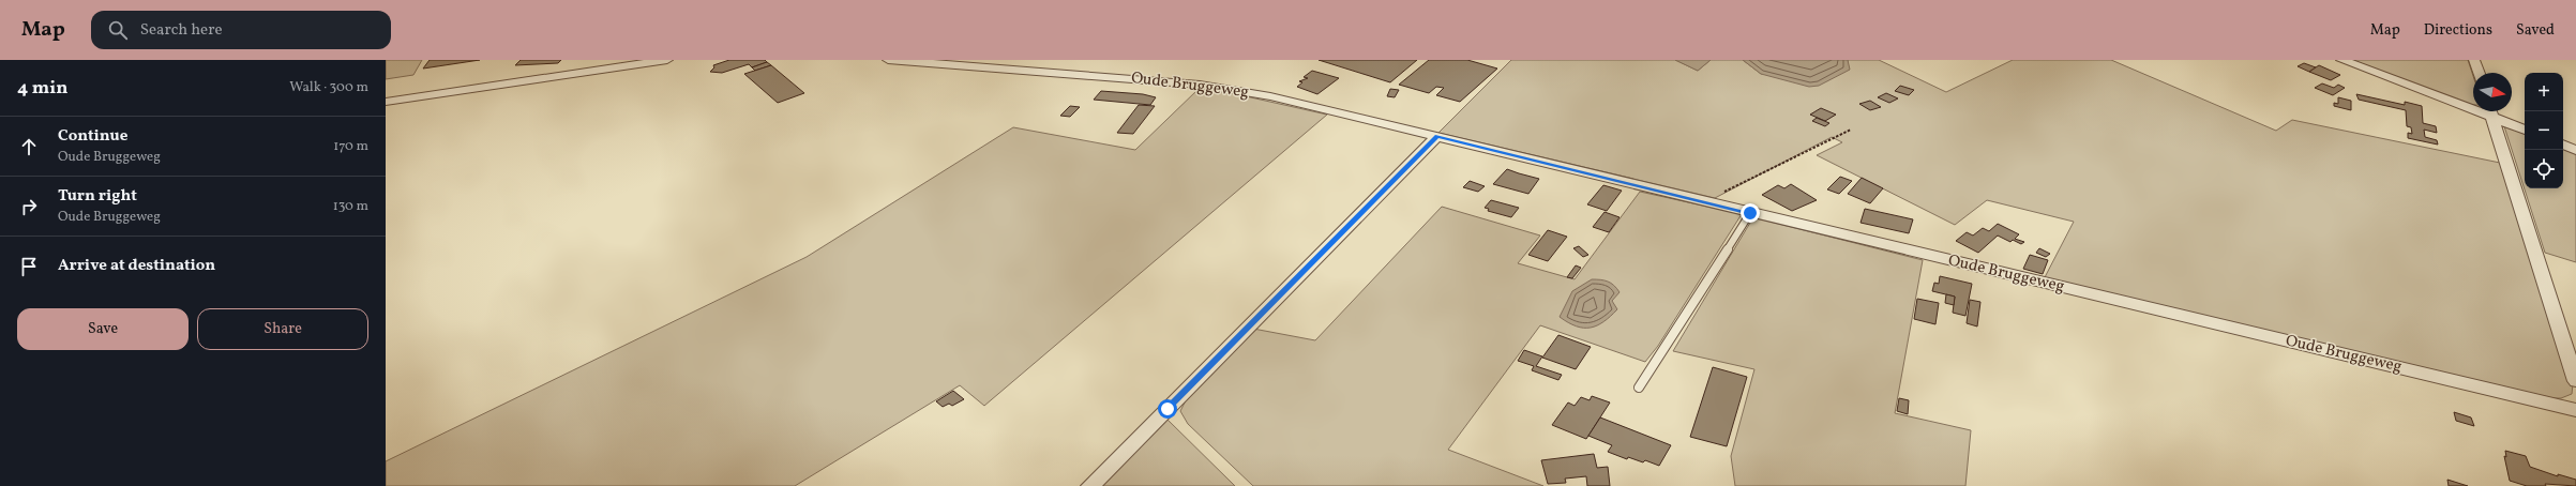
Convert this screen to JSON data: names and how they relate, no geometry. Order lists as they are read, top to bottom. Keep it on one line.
{"streets":{"street":["Oude Bruggeweg"]},"north":"right","page":{"header":"Map","search":"Search here","nav":["Map","Directions","Saved"],"heading":["4 min","Walk · 300 m"],"map_buttons":["+","−"],"list":[["Continue","Oude Bruggeweg","170 m"],["Turn right","Oude Bruggeweg","130 m"],"Arrive at destination"],"buttons":["Save","Share"]}}
